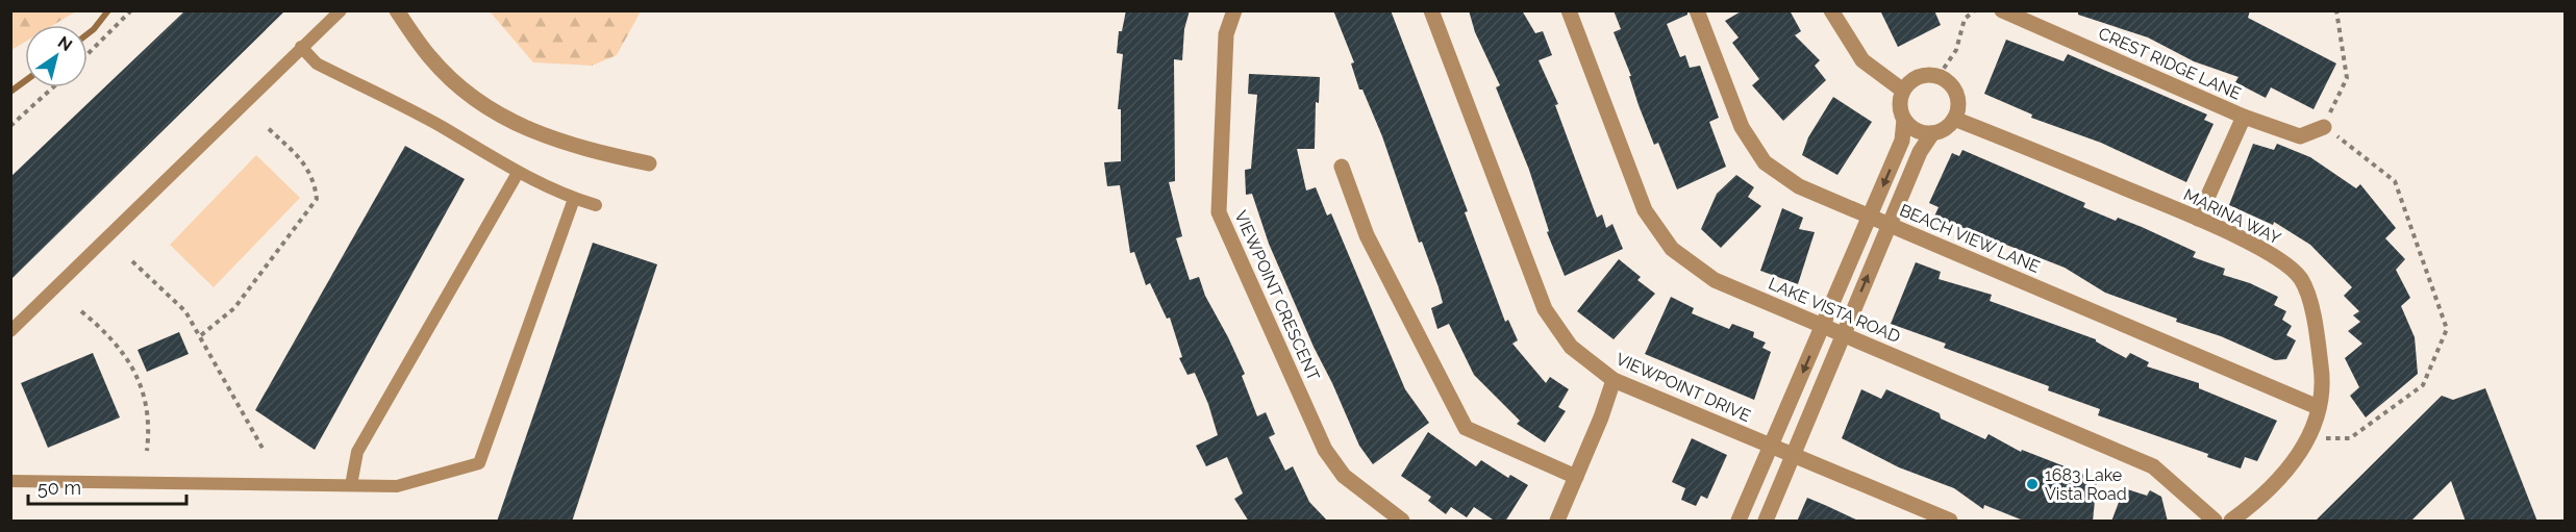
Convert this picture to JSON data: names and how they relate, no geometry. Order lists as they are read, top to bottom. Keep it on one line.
{"streets":{"street":["CREST RIDGE LANE","MARINA WAY","BEACH VIEW LANE","VIEWPOINT CRESCENT","LAKE VISTA ROAD","VIEWPOINT DRIVE"]},"crossings":[["MARINA WAY","BEACH VIEW LANE"]],"places":["1683 Lake Vista Road"],"scale_bar":"50 m","north":"top right"}
